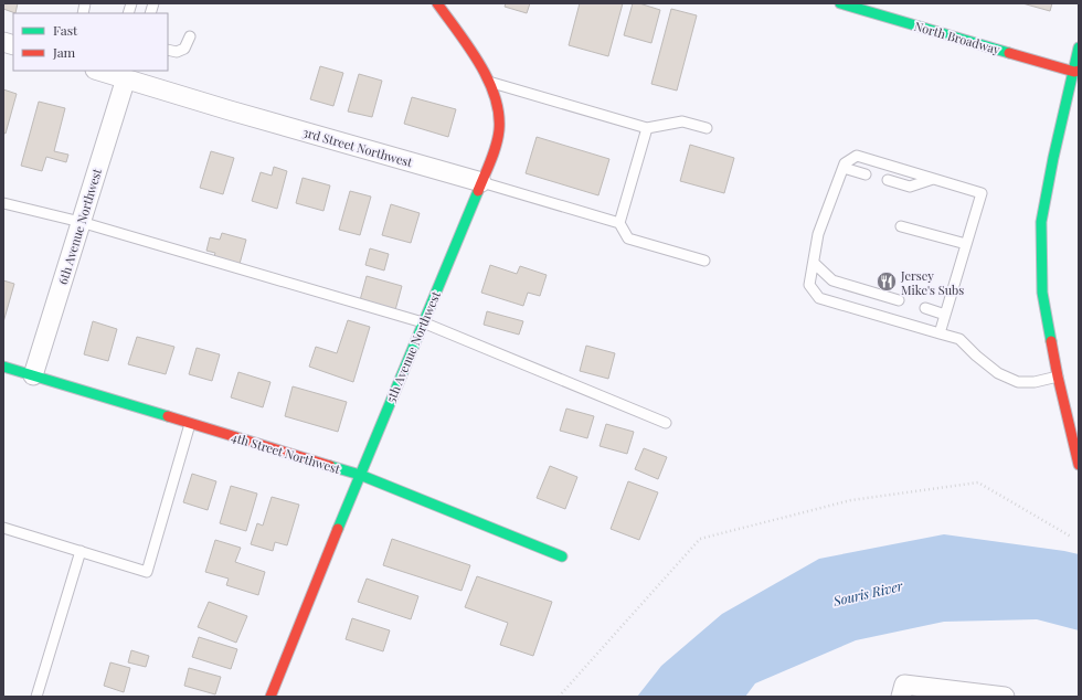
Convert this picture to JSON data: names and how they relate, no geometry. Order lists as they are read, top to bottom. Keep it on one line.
{"streets":{"street":["North Broadway","3rd Street Northwest","6th Avenue Northwest","5th Avenue Northwest","4th Street Northwest"]},"crossings":[["3rd Street Northwest","6th Avenue Northwest"],["3rd Street Northwest","5th Avenue Northwest"],["6th Avenue Northwest","4th Street Northwest"],["5th Avenue Northwest","4th Street Northwest"]],"water":["Souris River"],"places":{"restaurant":["Jersey Mike's Subs"]},"legend":["Fast","Jam"]}
